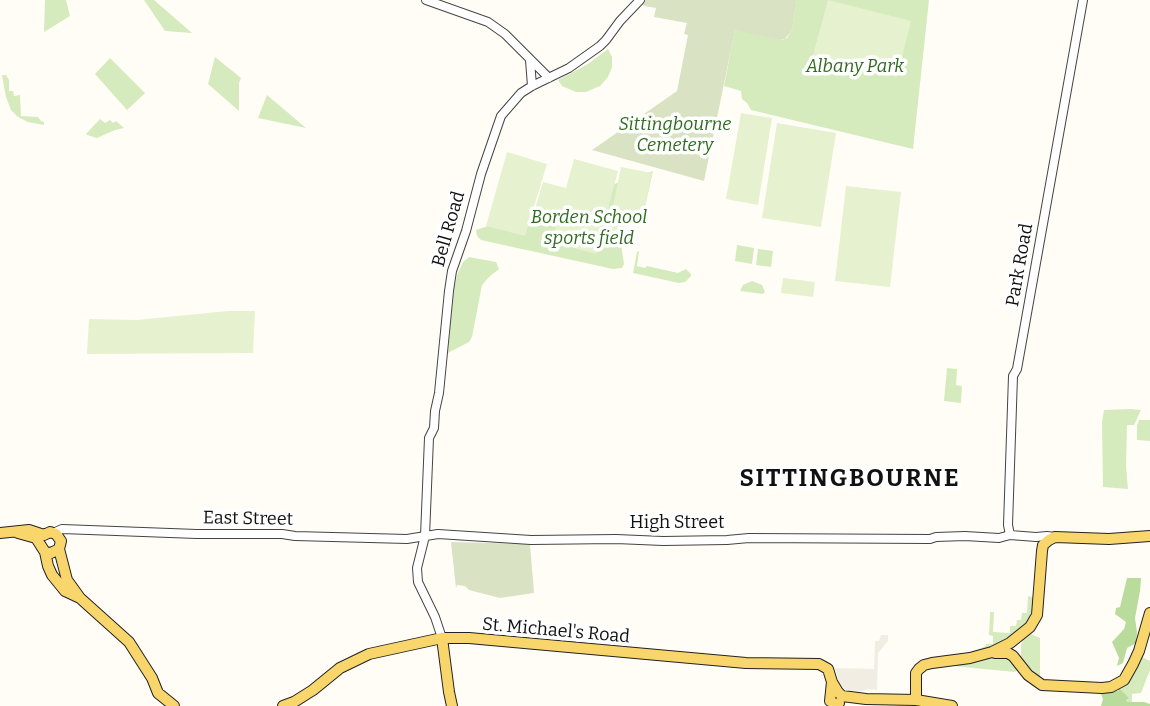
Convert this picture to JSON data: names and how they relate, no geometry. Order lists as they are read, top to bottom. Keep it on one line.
{"streets":{"main road":["East Street","St. Michael's Road"],"street":["Bell Road","Park Road","High Street"]},"crossings":[["Bell Road","East Street"],["Bell Road","High Street"],["Bell Road","St. Michael's Road"],["Park Road","High Street"],["East Street","High Street"]],"districts":["SITTINGBOURNE"],"parks":["Albany Park","Sittingbourne Cemetery","Borden School sports field"]}
